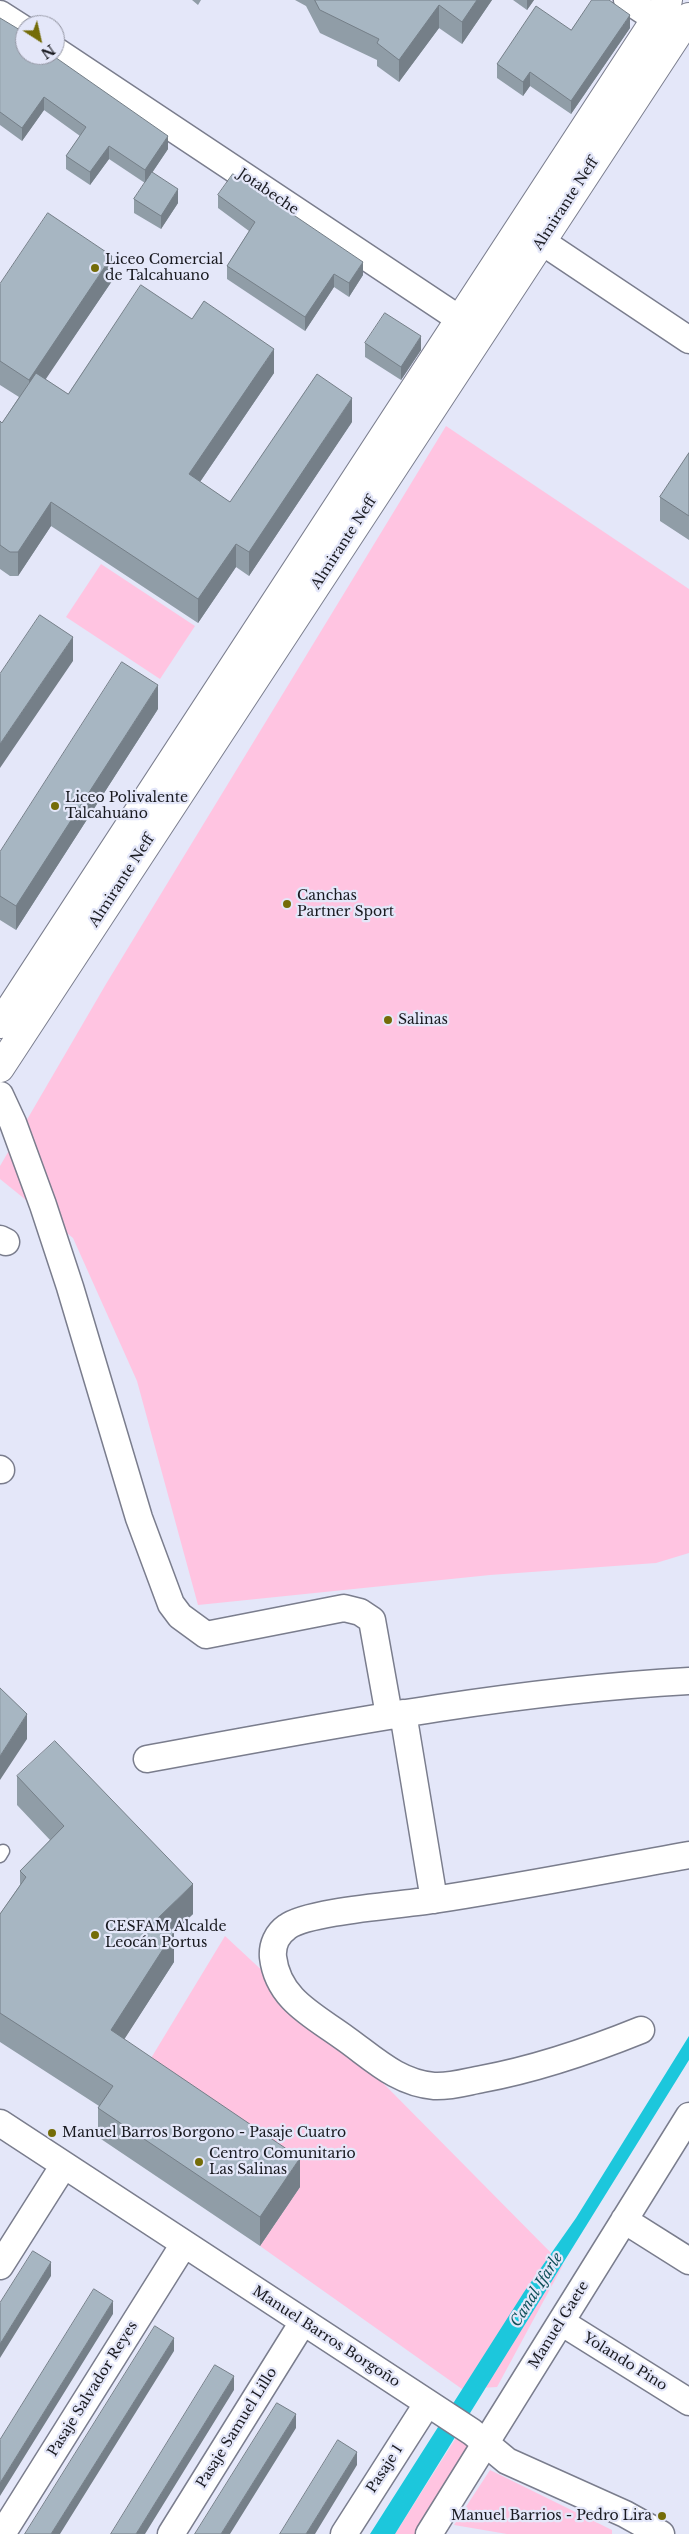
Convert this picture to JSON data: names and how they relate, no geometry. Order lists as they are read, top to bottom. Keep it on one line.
{"streets":{"street":["Jotabeche","Almirante Neff","Manuel Gaete","Manuel Barros Borgoño","Yolando Pino","Pasaje Salvador Reyes","Pasaje Samuel Lillo","Pasaje 1"]},"crossings":[["Jotabeche","Almirante Neff"],["Manuel Gaete","Manuel Barros Borgoño"],["Manuel Gaete","Yolando Pino"],["Manuel Barros Borgoño","Pasaje Salvador Reyes"],["Manuel Barros Borgoño","Pasaje Samuel Lillo"],["Manuel Barros Borgoño","Pasaje 1"]],"water":["Canal Ifarle"],"places":["Liceo Comercial de Talcahuano","Liceo Polivalente Talcahuano","Canchas Partner Sport","Salinas","CESFAM Alcalde Leocán Portus","Manuel Barros Borgono - Pasaje Cuatro","Centro Comunitario Las Salinas","Manuel Barrios - Pedro Lira"],"north":"bottom right"}
